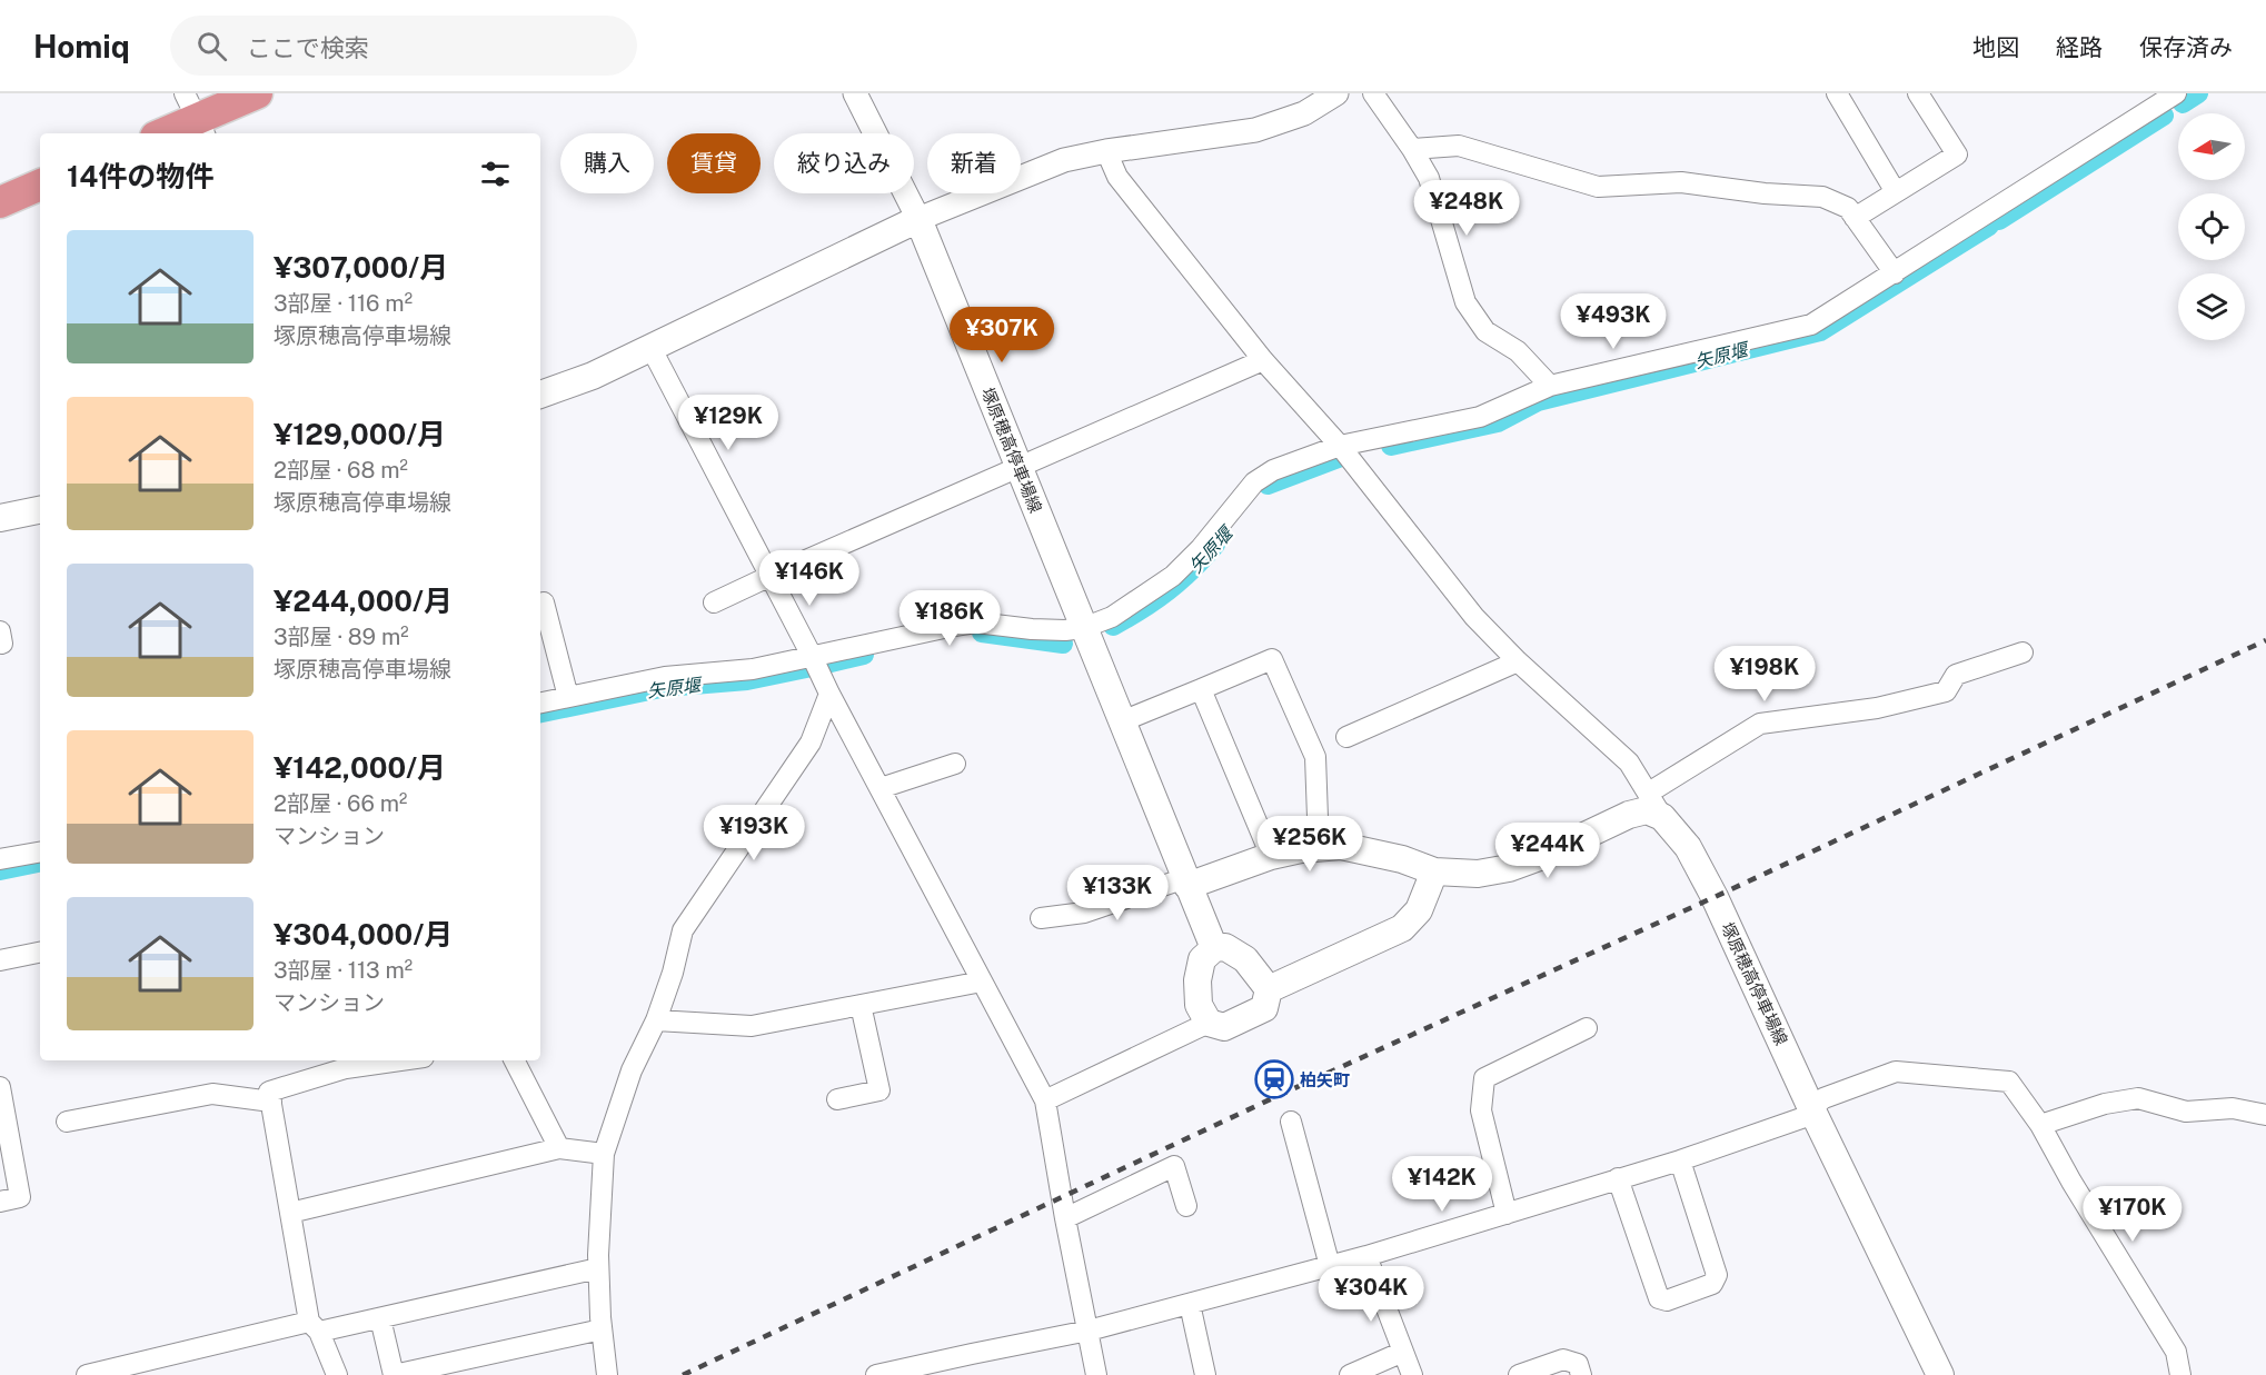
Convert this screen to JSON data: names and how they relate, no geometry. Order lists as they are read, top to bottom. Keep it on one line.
{"streets":{"main road":["塚原穂高停車場線"]},"water":["矢原堰"],"places":{"station":["柏矢町"]},"north":"left","page":{"header":"Homiq","search":"ここで検索","nav":["地図","経路","保存済み"],"chip":["購入","賃貸","絞り込み","新着"],"heading":"14件の物件","price":["¥248K","¥493K","¥307K","¥129K","¥146K","¥186K","¥198K","¥193K","¥256K","¥244K","¥133K","¥142K","¥170K","¥304K"],"list":[{"name":"¥307,000/月","note":"3部屋 · 116 m² · 塚原穂高停車場線"},{"name":"¥129,000/月","note":"2部屋 · 68 m² · 塚原穂高停車場線"},{"name":"¥244,000/月","note":"3部屋 · 89 m² · 塚原穂高停車場線"},{"name":"¥142,000/月","note":"2部屋 · 66 m² · マンション"},{"name":"¥304,000/月","note":"3部屋 · 113 m² · マンション"}]}}
